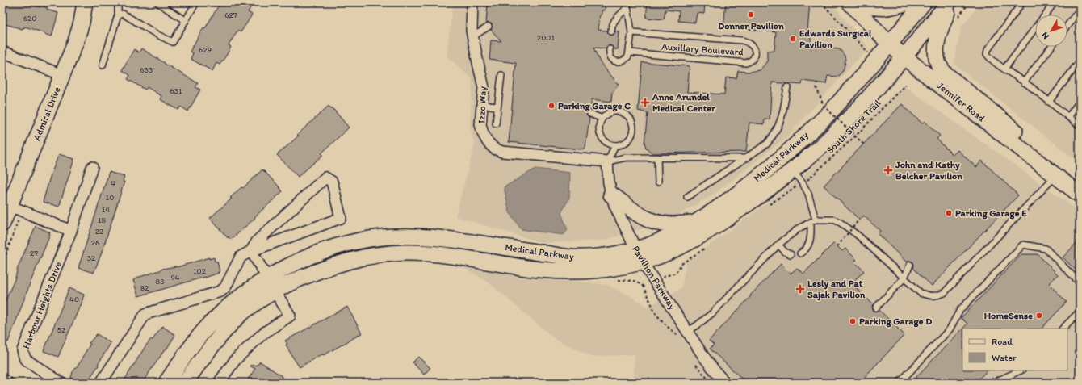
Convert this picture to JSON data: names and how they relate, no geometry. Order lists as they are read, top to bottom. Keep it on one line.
{"streets":{"main road":["Jennifer Road","Admiral Drive","Medical Parkway"],"street":["Izzo Way","Pavillion Parkway","Harbour Heights Drive"],"lane":["Auxillary Boulevard"],"path":["South Shore Trail"]},"crossings":[["Jennifer Road","Medical Parkway"],["Izzo Way","Pavillion Parkway"],["Medical Parkway","Pavillion Parkway"]],"places":{"other":["Donner Pavilion","Edwards Surgical Pavilion","Parking Garage C","Parking Garage E","HomeSense","Parking Garage D"],"health":["Anne Arundel Medical Center","John and Kathy Belcher Pavilion","Lesly and Pat Sajak Pavilion"]},"house_numbers":["627","620","2001","629","633","631","4","10","14","18","22","26","27","32","102","94","88","82","40","52"],"legend":["Road","Water"],"north":"bottom left"}
